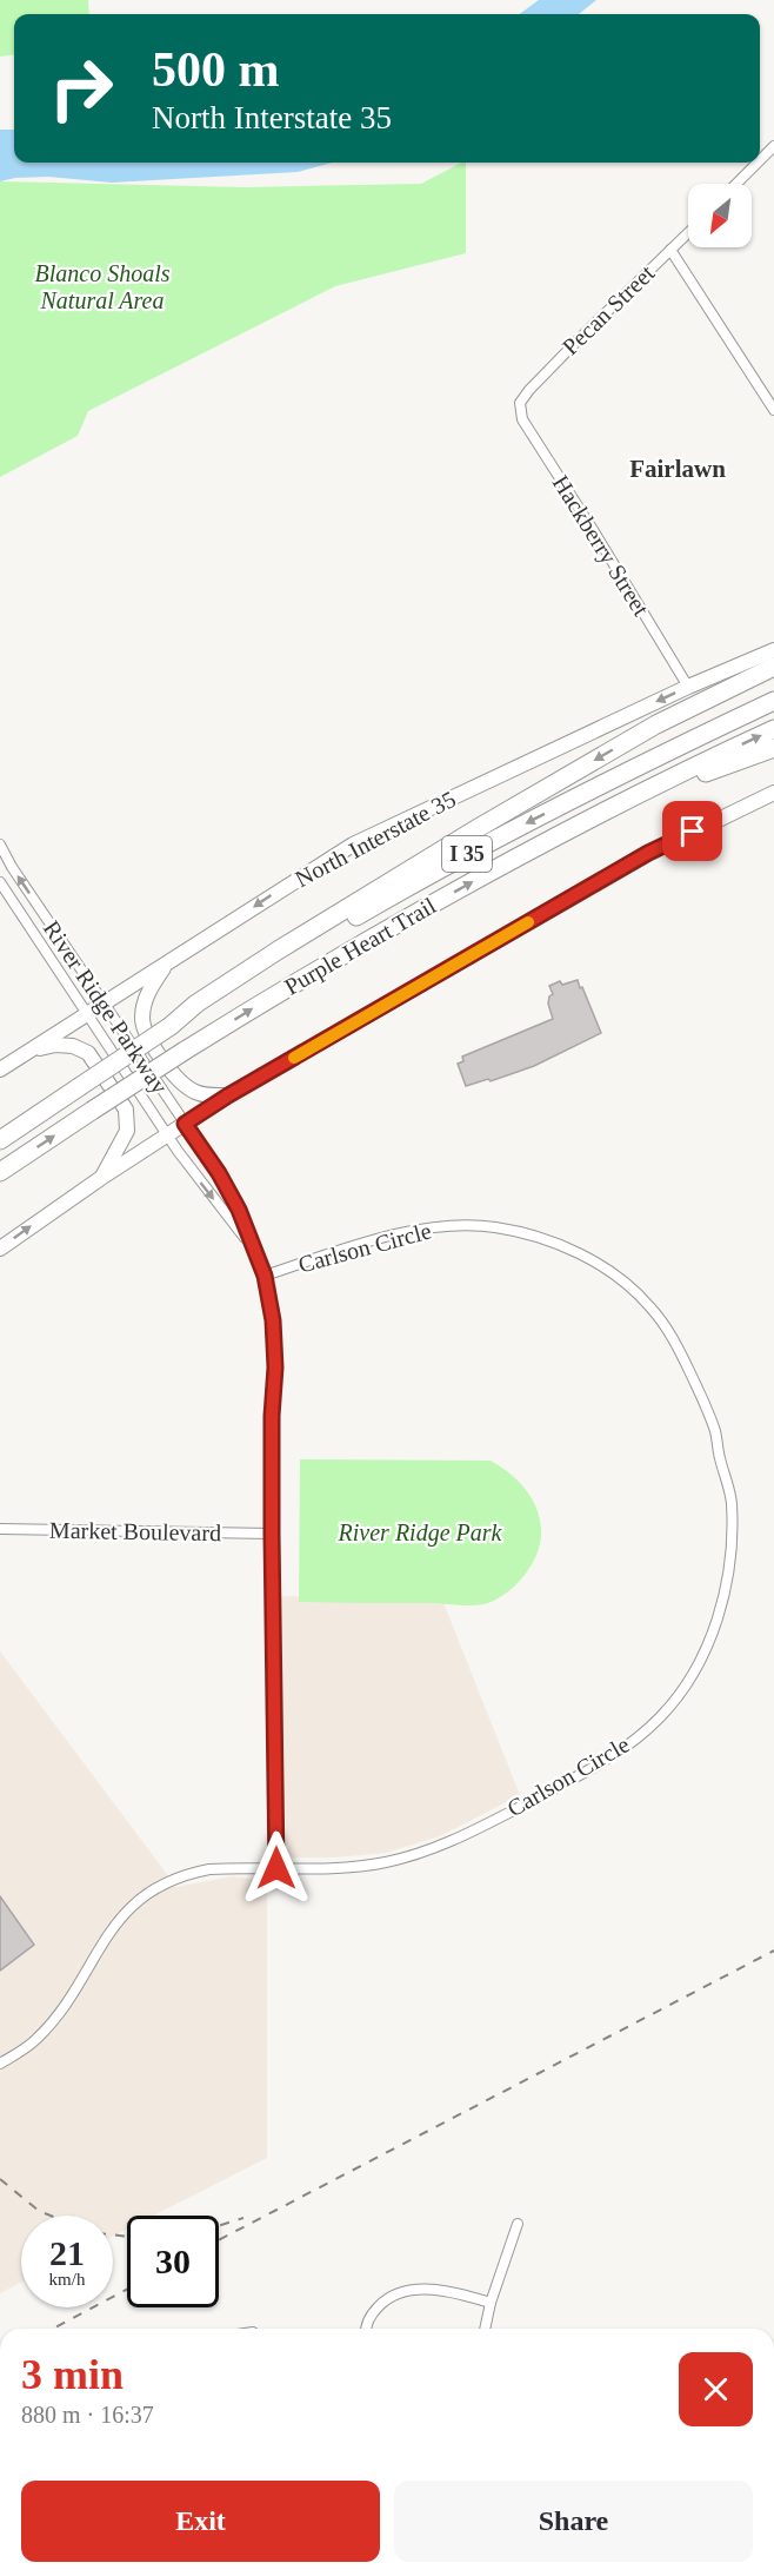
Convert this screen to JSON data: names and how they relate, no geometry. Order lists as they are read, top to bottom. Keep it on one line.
{"streets":{"highway":["I 35","Purple Heart Trail"],"main road":["North Interstate 35"],"street":["Pecan Street","Hackberry Street","River Ridge Parkway","Carlson Circle","Market Boulevard"]},"crossings":[["Pecan Street","Hackberry Street"],["Hackberry Street","North Interstate 35"],["North Interstate 35","River Ridge Parkway"],["River Ridge Parkway","Carlson Circle"],["River Ridge Parkway","Market Boulevard"]],"one_way":["North Interstate 35"],"districts":["Fairlawn"],"parks":["Blanco Shoals Natural Area","River Ridge Park"],"north":"bottom left","page":{"turn":["500 m","North Interstate 35"],"speed":"21 km/h","limit":"30","heading":["3 min","880 m · 16:37"],"buttons":["Exit","Share"]}}
